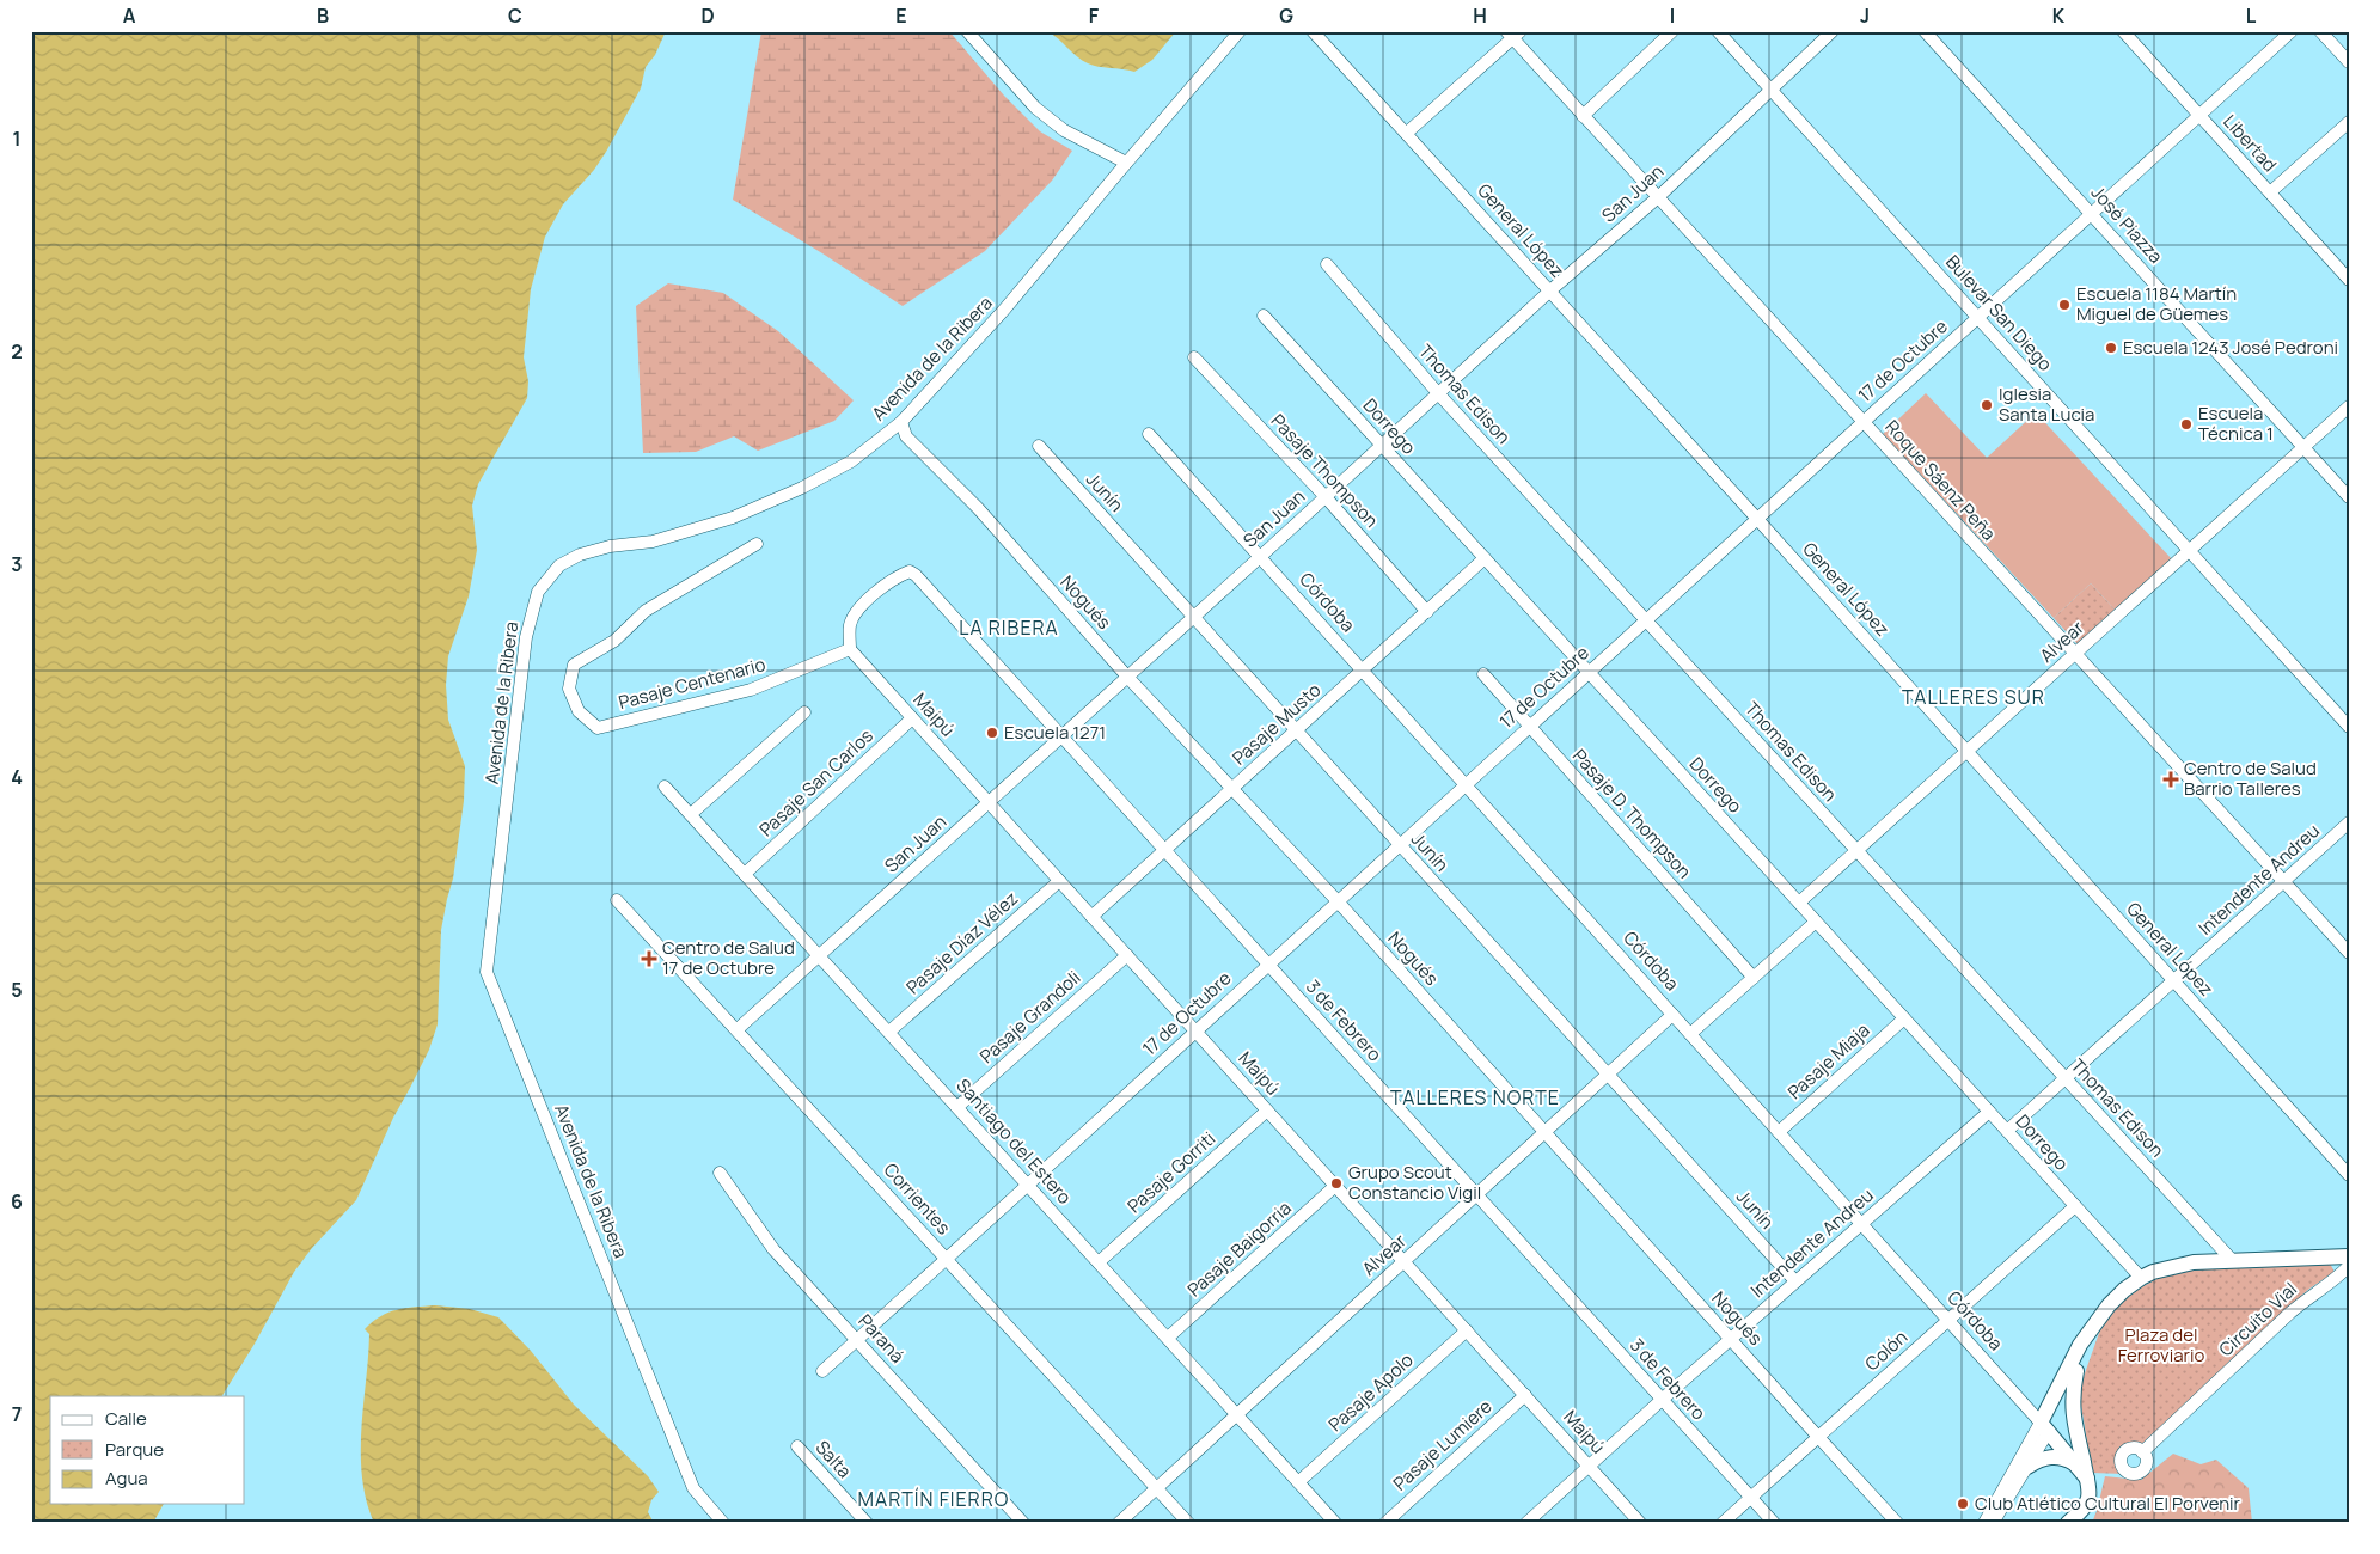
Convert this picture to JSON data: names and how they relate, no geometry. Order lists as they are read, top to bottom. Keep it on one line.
{"streets":{"main road":["Córdoba"],"street":["Libertad","San Juan","José Piazza","General López","Bulevar San Diego","Avenida de la Ribera","17 de Octubre","Thomas Edison","Dorrego","Pasaje Thompson","Roque Sáenz Peña","Junín","Nogués","Alvear","Pasaje Centenario","Maipú","Pasaje Musto","Pasaje San Carlos","Pasaje D. Thompson","Intendente Andreu","Pasaje Díaz Vélez","Pasaje Grandoli","3 de Febrero","Pasaje Miaja","Santiago del Estero","Pasaje Gorriti","Corrientes","Pasaje Baigorria","Circuito Vial","Paraná","Colón","Pasaje Apolo","Pasaje Lumiere","Salta"]},"crossings":[["Libertad","17 de Octubre"],["San Juan","General López"],["San Juan","Bulevar San Diego"],["San Juan","Thomas Edison"],["San Juan","Dorrego"],["San Juan","Pasaje Thompson"],["San Juan","Roque Sáenz Peña"],["San Juan","Junín"],["San Juan","Nogués"],["San Juan","Córdoba"],["San Juan","Maipú"],["San Juan","3 de Febrero"],["San Juan","Santiago del Estero"],["San Juan","Corrientes"],["José Piazza","17 de Octubre"],["José Piazza","Alvear"],["General López","17 de Octubre"],["General López","Alvear"],["General López","Intendente Andreu"],["Bulevar San Diego","17 de Octubre"],["Bulevar San Diego","Alvear"],["Avenida de la Ribera","Nogués"],["17 de Octubre","Thomas Edison"],["17 de Octubre","Dorrego"],["17 de Octubre","Roque Sáenz Peña"],["17 de Octubre","Junín"],["17 de Octubre","Nogués"],["17 de Octubre","Córdoba"],["17 de Octubre","Maipú"],["17 de Octubre","Pasaje D. Thompson"],["17 de Octubre","3 de Febrero"],["17 de Octubre","Santiago del Estero"],["17 de Octubre","Corrientes"],["17 de Octubre","Paraná"],["Thomas Edison","Alvear"],["Thomas Edison","Intendente Andreu"],["Dorrego","Alvear"],["Dorrego","Pasaje Musto"],["Dorrego","Intendente Andreu"],["Dorrego","Pasaje Miaja"],["Dorrego","Colón"],["Pasaje Thompson","Pasaje Musto"],["Roque Sáenz Peña","Alvear"],["Roque Sáenz Peña","Intendente Andreu"],["Junín","Alvear"],["Junín","Pasaje Musto"],["Junín","Intendente Andreu"],["Nogués","Alvear"],["Nogués","Pasaje Musto"],["Nogués","Intendente Andreu"],["Nogués","Colón"],["Córdoba","Alvear"],["Córdoba","Pasaje Musto"],["Córdoba","Intendente Andreu"],["Córdoba","Pasaje Miaja"],["Córdoba","Colón"],["Alvear","Maipú"],["Alvear","3 de Febrero"],["Alvear","Santiago del Estero"],["Alvear","Corrientes"],["Pasaje Centenario","Maipú"],["Pasaje Centenario","3 de Febrero"],["Maipú","Pasaje Musto"],["Maipú","Pasaje San Carlos"],["Maipú","Intendente Andreu"],["Maipú","Pasaje Díaz Vélez"],["Maipú","Pasaje Grandoli"],["Maipú","3 de Febrero"],["Maipú","Pasaje Gorriti"],["Maipú","Pasaje Baigorria"],["Maipú","Pasaje Apolo"],["Maipú","Pasaje Lumiere"],["Pasaje Musto","3 de Febrero"],["Pasaje San Carlos","Santiago del Estero"],["Intendente Andreu","3 de Febrero"],["Pasaje Díaz Vélez","Santiago del Estero"],["Pasaje Grandoli","Santiago del Estero"],["3 de Febrero","Colón"],["Santiago del Estero","Pasaje Gorriti"],["Santiago del Estero","Pasaje Baigorria"],["Santiago del Estero","Pasaje Apolo"]],"districts":["LA RIBERA","TALLERES SUR","TALLERES NORTE","MARTÍN FIERRO"],"parks":["Plaza del Ferroviario"],"places":{"other":["Escuela 1184 Martín Miguel de Güemes","Escuela 1243 José Pedroni","Iglesia Santa Lucia","Escuela Técnica 1","Escuela 1271","Grupo Scout Constancio Vigil","Club Atlético Cultural El Porvenir"],"health":["Centro de Salud Barrio Talleres","Centro de Salud 17 de Octubre"]},"legend":["Calle","Parque","Agua"],"grid":{"columns":["A","B","C","D","E","F","G","H","I","J","K","L"],"rows":["1","2","3","4","5","6","7"]}}
